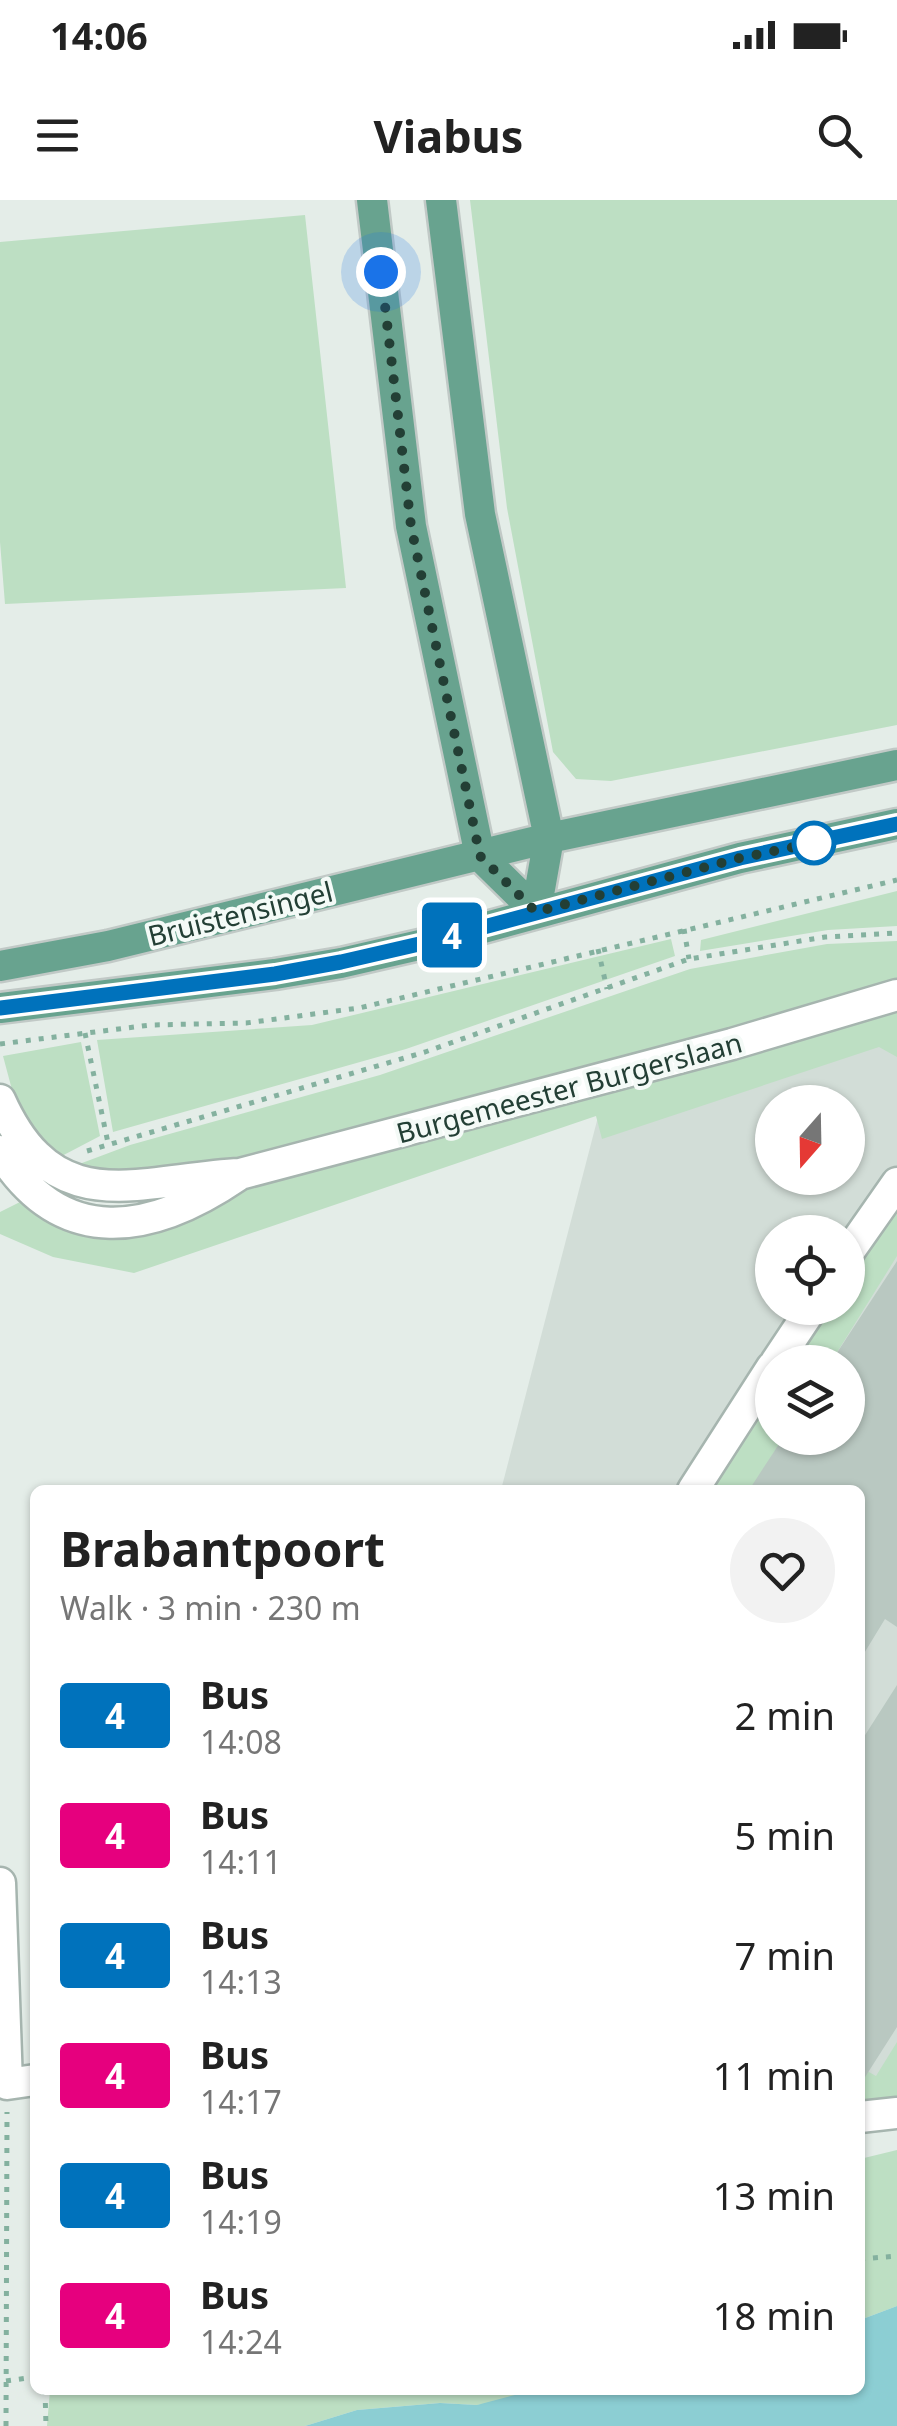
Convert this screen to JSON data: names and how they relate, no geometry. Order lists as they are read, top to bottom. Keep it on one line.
{"streets":{"main road":["Bruistensingel"],"street":["Burgemeester Burgerslaan"]},"lines":["bus line 4"],"north":"bottom","page":{"status":"14:06","header":"Viabus","on_map":"4","heading":["Brabantpoort","Walk · 3 min · 230 m"],"list":[{"mark":"4","name":"Bus","note":"14:08","value":"2 min"},{"mark":"4","name":"Bus","note":"14:11","value":"5 min"},{"mark":"4","name":"Bus","note":"14:13","value":"7 min"},{"mark":"4","name":"Bus","note":"14:17","value":"11 min"},{"mark":"4","name":"Bus","note":"14:19","value":"13 min"},{"mark":"4","name":"Bus","note":"14:24","value":"18 min"}]}}
